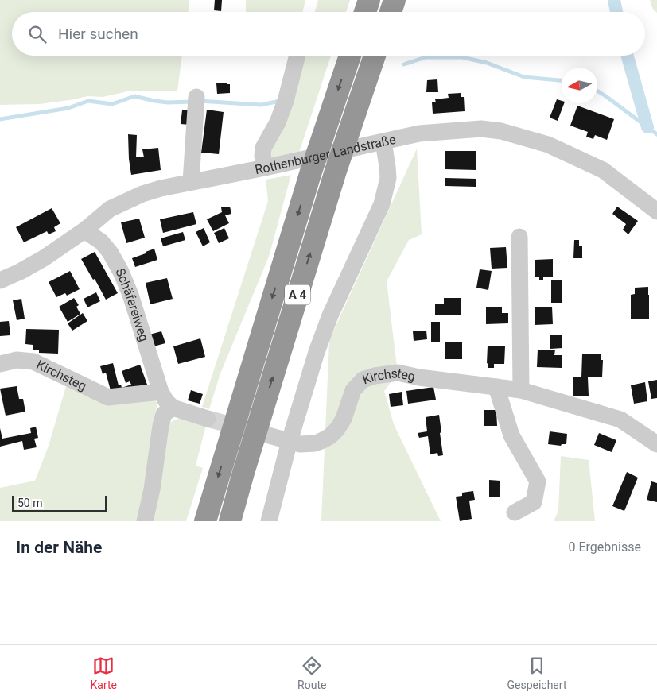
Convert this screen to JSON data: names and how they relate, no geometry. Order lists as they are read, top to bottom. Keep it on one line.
{"streets":{"highway":["A 4"],"street":["Rothenburger Landstraße","Schäfereiweg","Kirchsteg"]},"crossings":[["Rothenburger Landstraße","Schäfereiweg"],["A 4","Kirchsteg"],["Schäfereiweg","Kirchsteg"]],"scale_bar":"50 m","north":"left","page":{"search":"Hier suchen","scale":"50 m","heading":["In der Nähe","0 Ergebnisse"],"nav":["Karte","Route","Gespeichert"]}}
